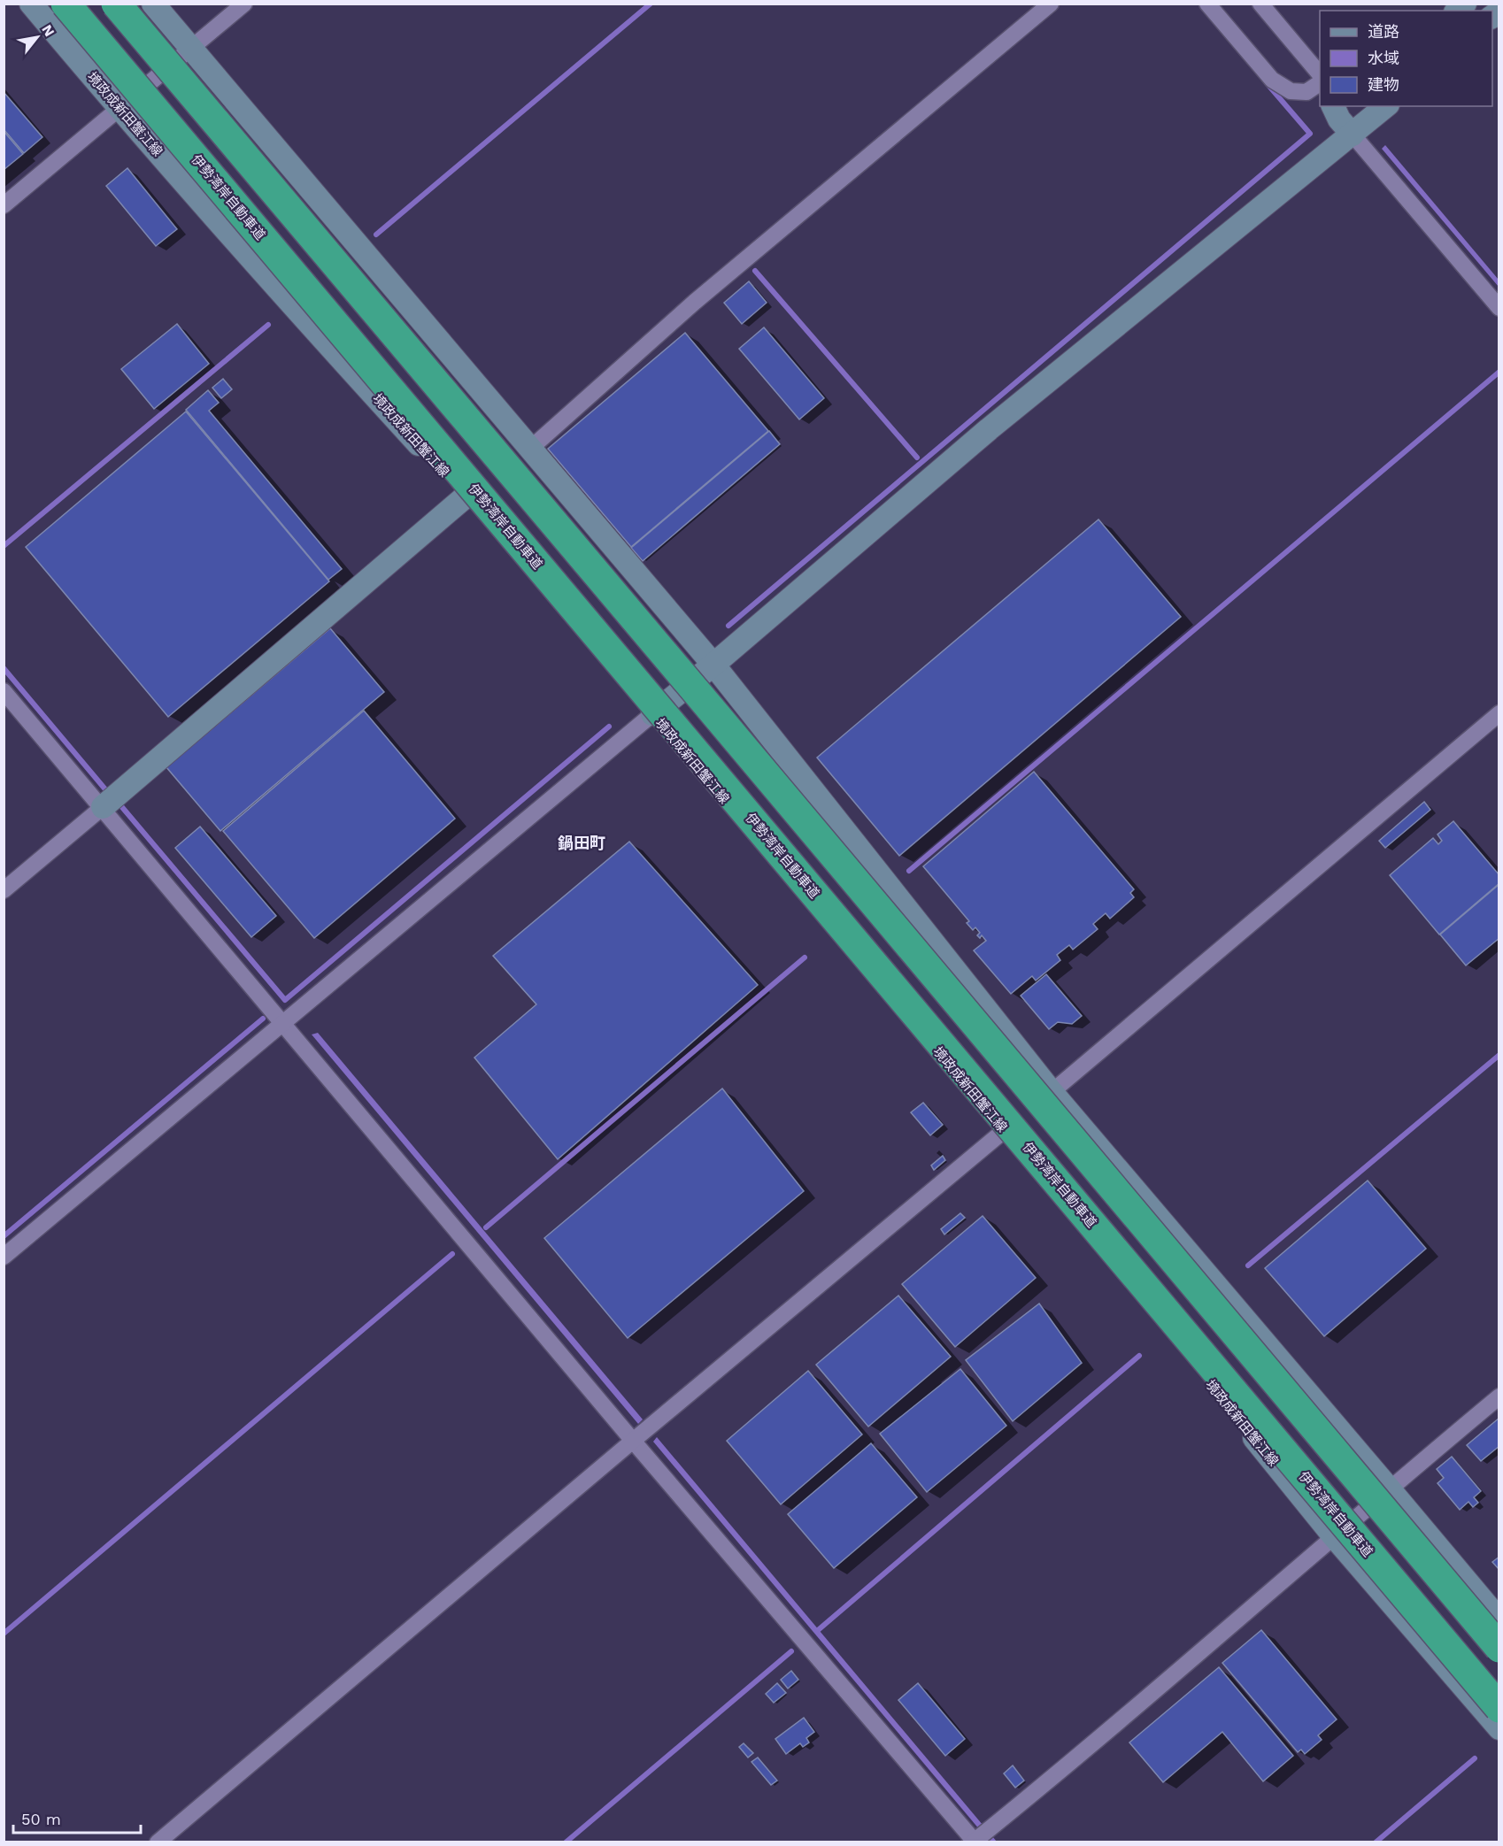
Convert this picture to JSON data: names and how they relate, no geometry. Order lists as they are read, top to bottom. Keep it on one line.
{"streets":{"highway":["伊勢湾岸自動車道"],"main road":["境政成新田蟹江線"]},"districts":["鍋田町"],"legend":["道路","水域","建物"],"scale_bar":"50 m","north":"top right"}
